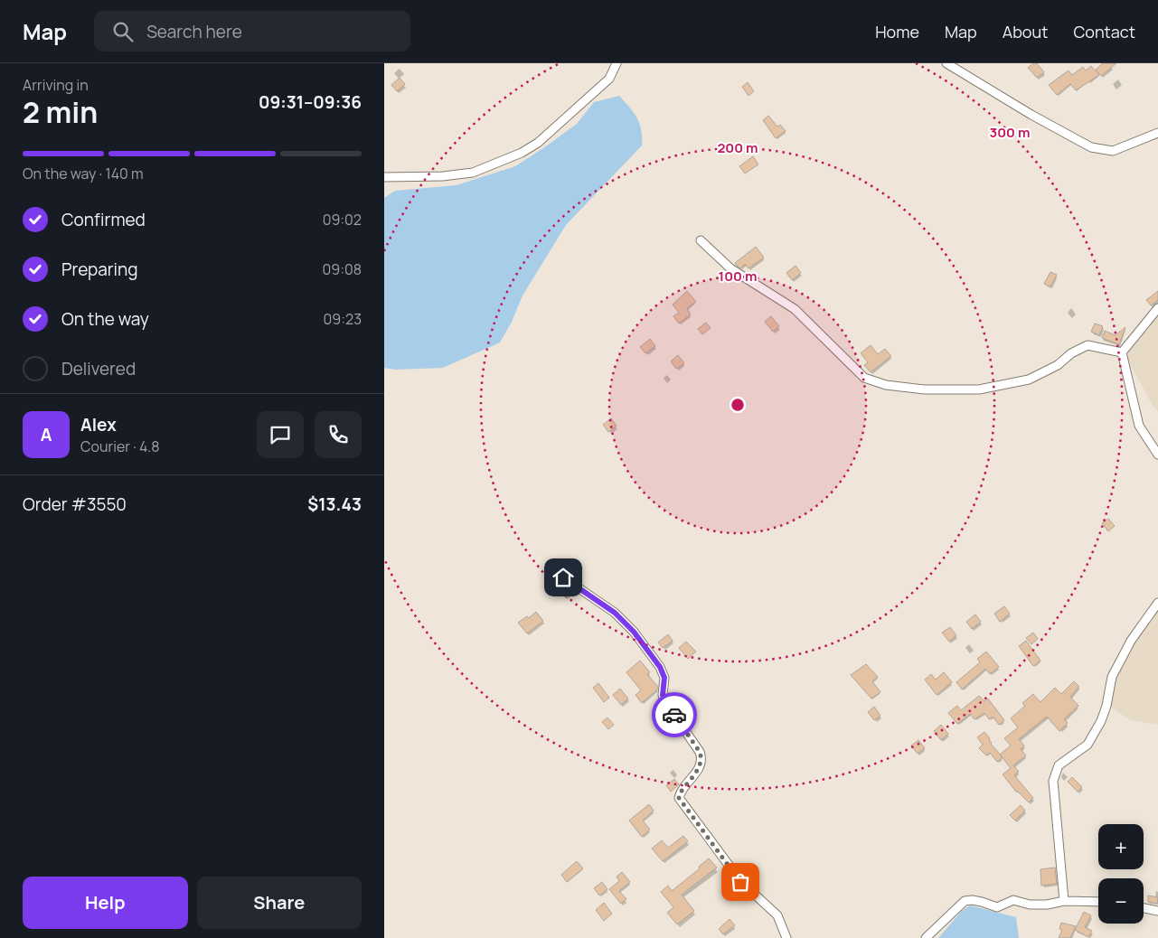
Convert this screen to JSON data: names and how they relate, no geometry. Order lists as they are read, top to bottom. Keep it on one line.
{"page":{"header":"Map","search":"Search here","nav":["Home","Map","About","Contact"],"heading":["2 min","Arriving in","09:31–09:36"],"panel":["Alex","Courier · 4.8","Order #3550","$13.43"],"bar":"On the way · 140 m","list":[["Confirmed","09:02"],["Preparing","09:08"],["On the way","09:23"],"Delivered"],"round":"A","map_buttons":["+","−"],"buttons":["Help","Share"]},"rings":["300 m","200 m","100 m"]}
